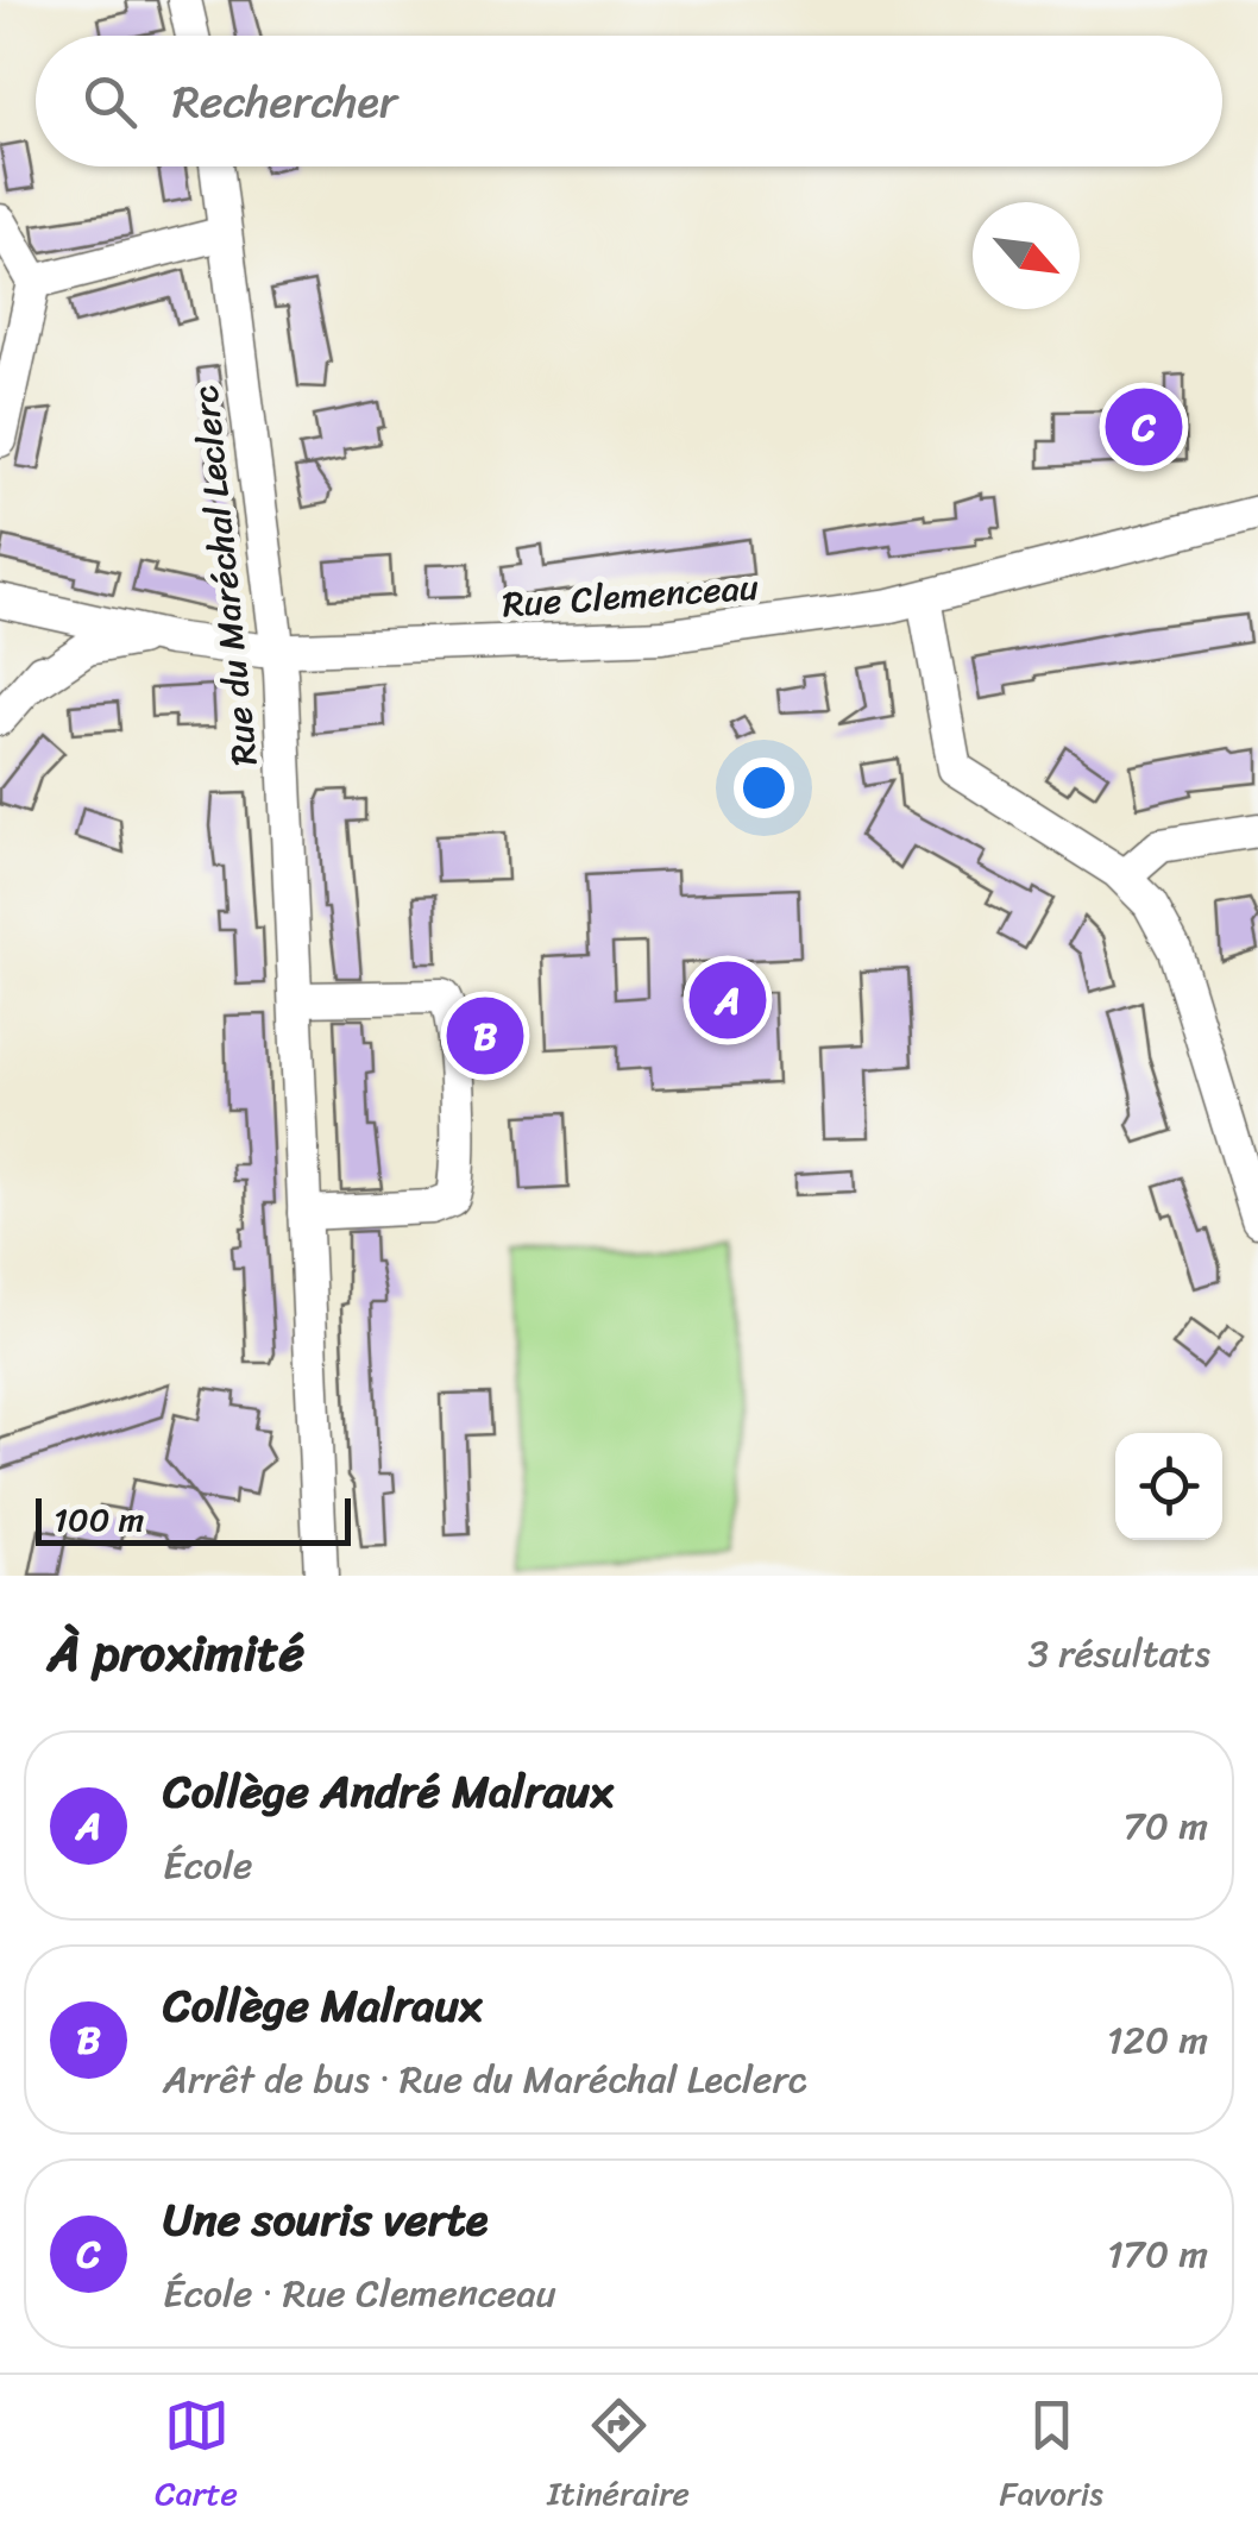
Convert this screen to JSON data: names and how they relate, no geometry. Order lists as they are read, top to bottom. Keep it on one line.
{"streets":{"street":["Rue du Maréchal Leclerc","Rue Clemenceau"]},"crossings":[["Rue du Maréchal Leclerc","Rue Clemenceau"]],"scale_bar":"100 m","north":"bottom right","page":{"search":"Rechercher","pins":["C","A","B"],"scale":"100 m","heading":["À proximité","3 résultats"],"list":[{"mark":"A","name":"Collège André Malraux","note":"École","value":"70 m"},{"mark":"B","name":"Collège Malraux","note":"Arrêt de bus · Rue du Maréchal Leclerc","value":"120 m"},{"mark":"C","name":"Une souris verte","note":"École · Rue Clemenceau","value":"170 m"}],"nav":["Carte","Itinéraire","Favoris"]}}
